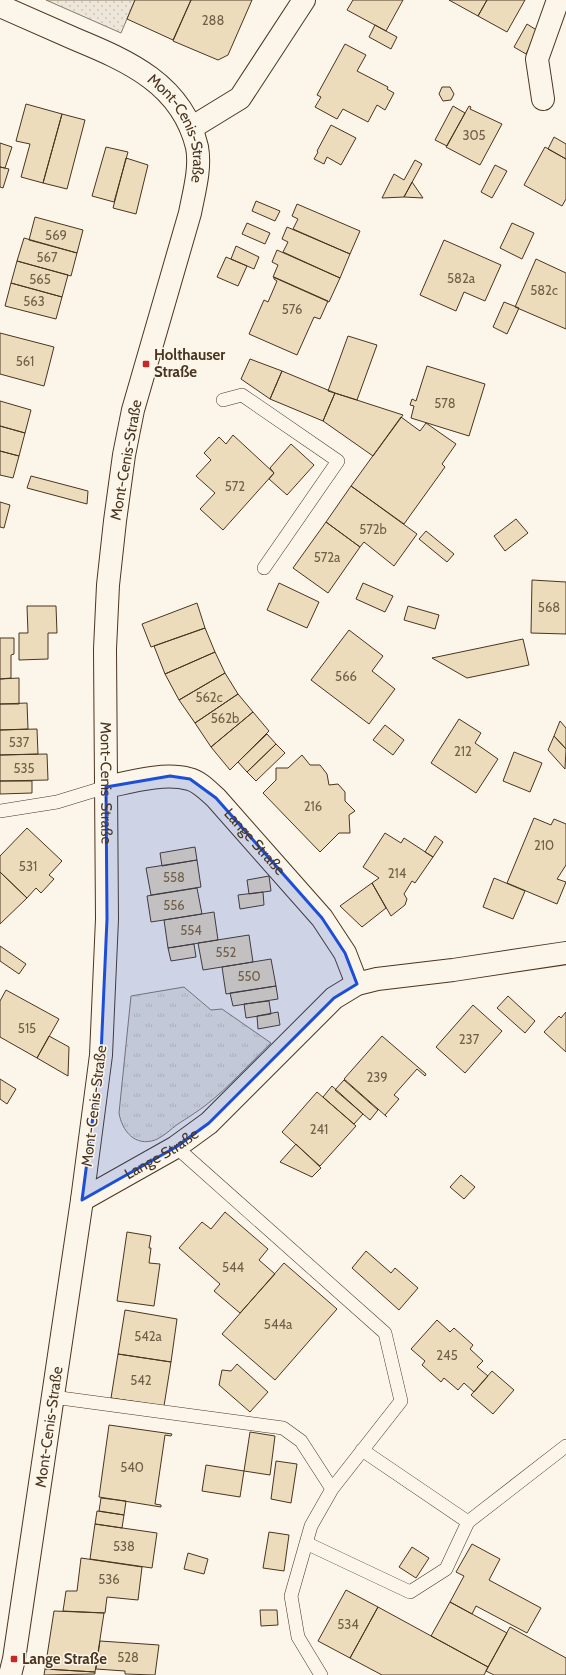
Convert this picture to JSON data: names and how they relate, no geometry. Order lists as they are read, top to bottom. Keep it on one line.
{"streets":{"main road":["Mont-Cenis-Straße","Lange Straße"]},"crossings":[["Mont-Cenis-Straße","Lange Straße"]],"places":{"transit":["Holthauser Straße","Lange Straße"]},"house_numbers":["288","305","569","567","582a","565","582c","563","576","561","578","572","572b","572a","568","566","562c","562b","537","212","535","216","210","531","214","558","556","554","552","550","515","237","239","241","544","544a","542a","245","542","540","538","536","534","528"]}
